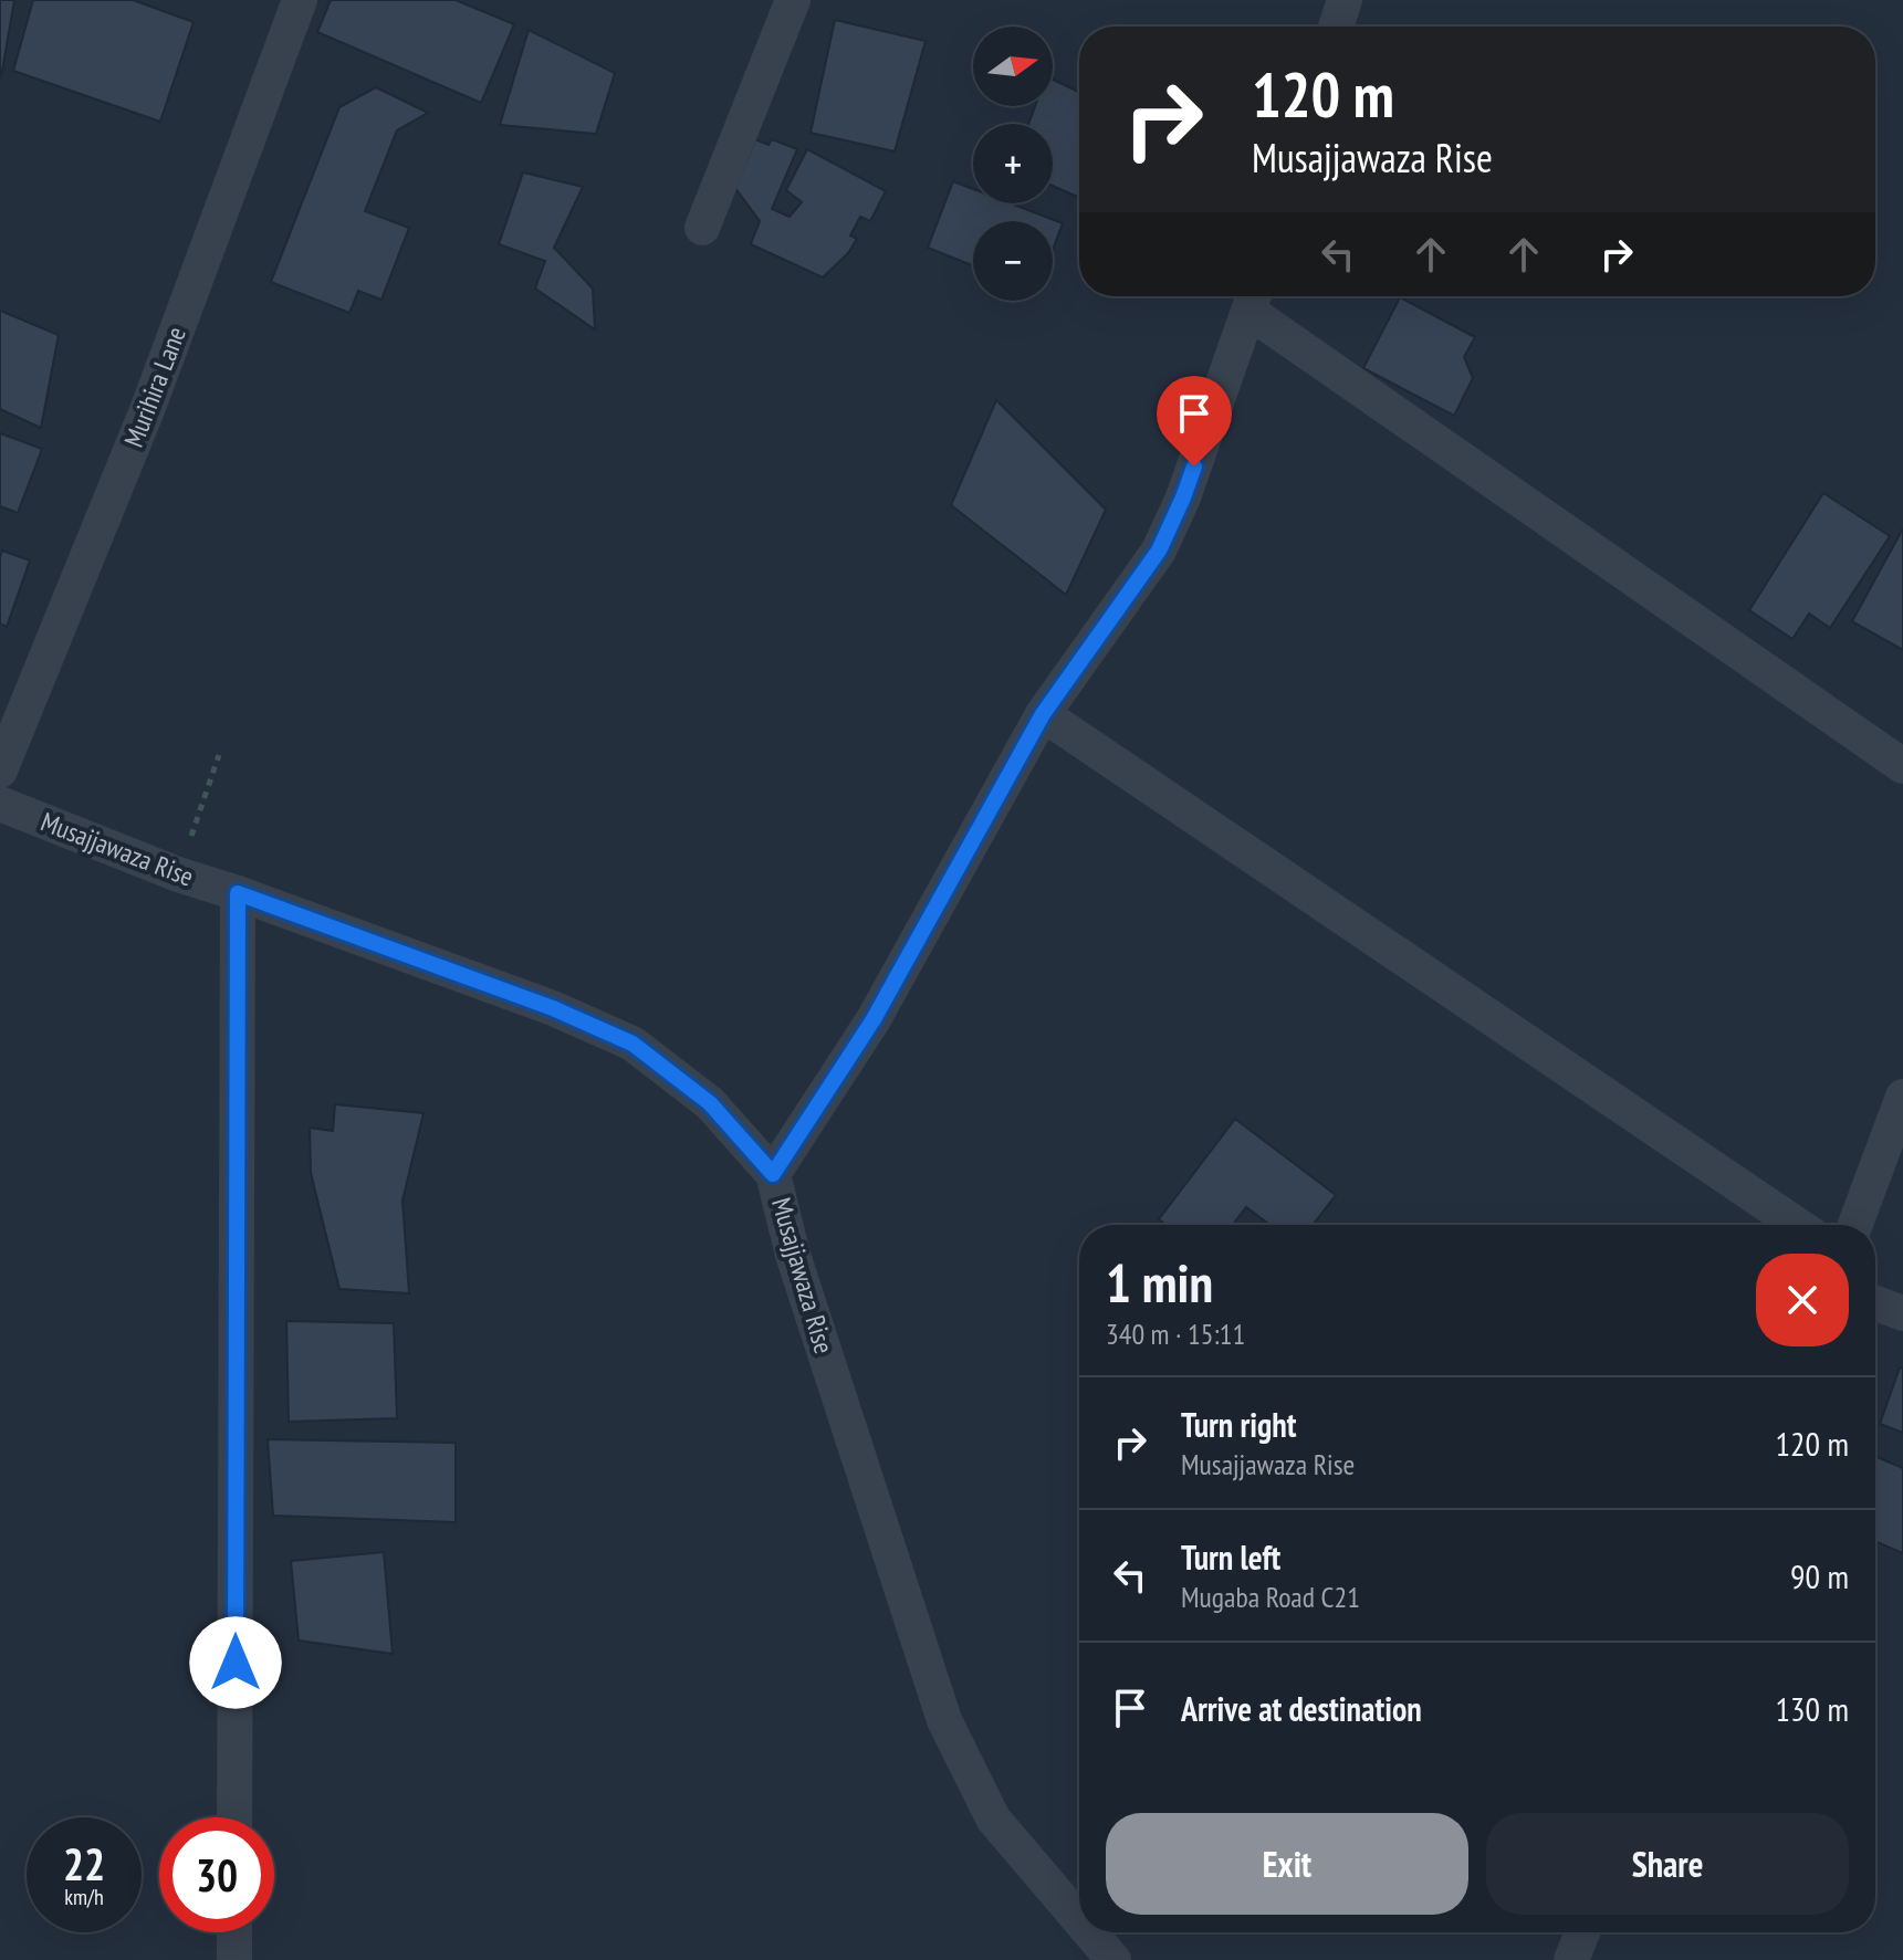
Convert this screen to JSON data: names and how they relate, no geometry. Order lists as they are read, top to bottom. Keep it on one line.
{"streets":{"street":["Murihira Lane","Musajjawaza Rise"]},"north":"right","page":{"map_buttons":["+","−"],"turn":["120 m","Musajjawaza Rise"],"heading":["1 min","340 m · 15:11"],"list":[{"name":"Turn right","note":"Musajjawaza Rise","value":"120 m"},{"name":"Turn left","note":"Mugaba Road C21","value":"90 m"},{"name":"Arrive at destination","value":"130 m"}],"buttons":["Exit","Share"],"speed":"22 km/h","limit":"30"}}
